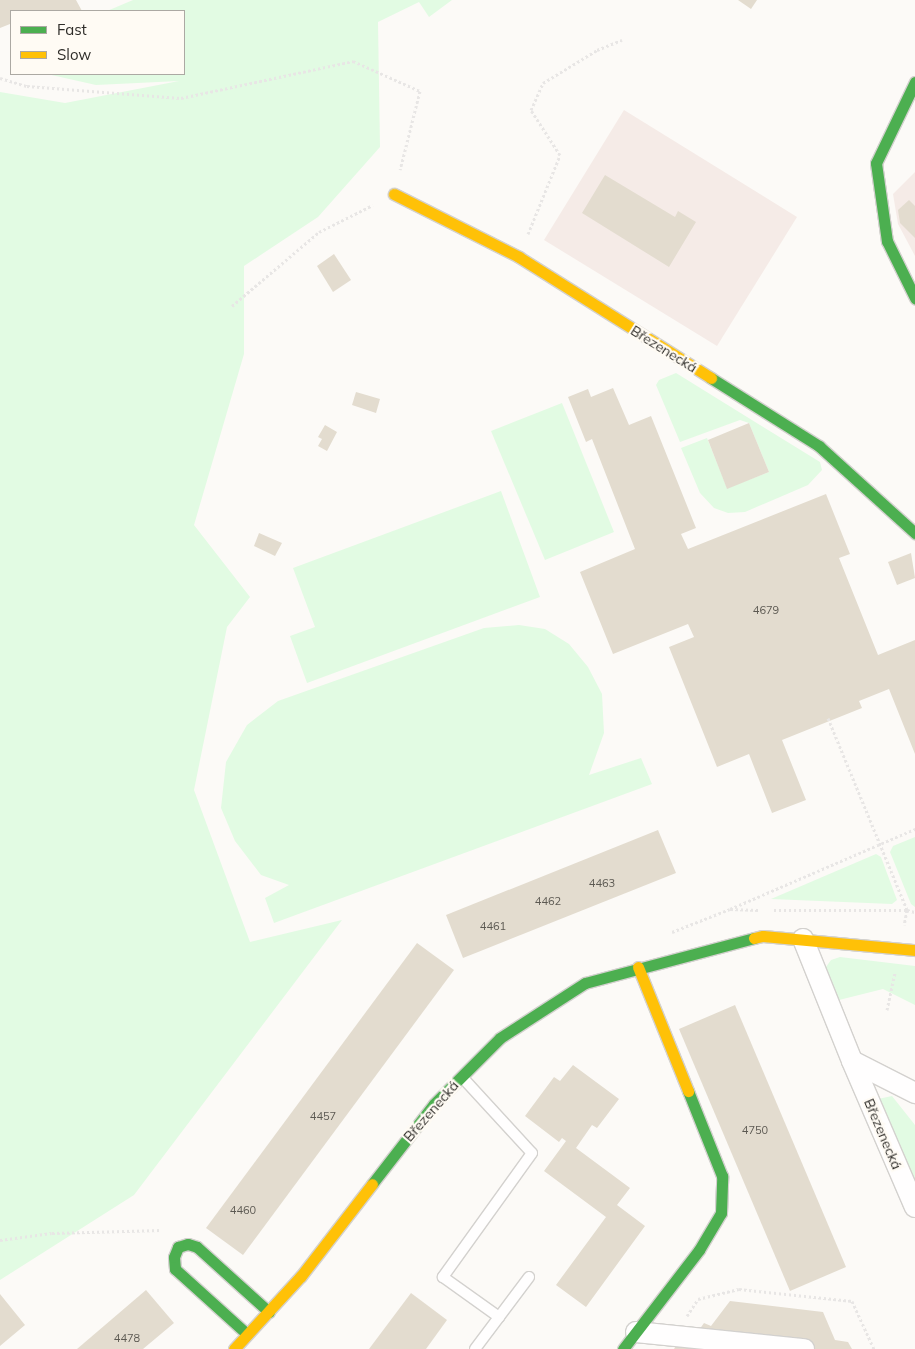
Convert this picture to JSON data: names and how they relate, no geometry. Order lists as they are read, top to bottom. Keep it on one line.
{"streets":{"street":["Březenecká"]},"house_numbers":["4679","4463","4462","4461","4457","4750","4460","4478"],"legend":["Fast","Slow"]}
